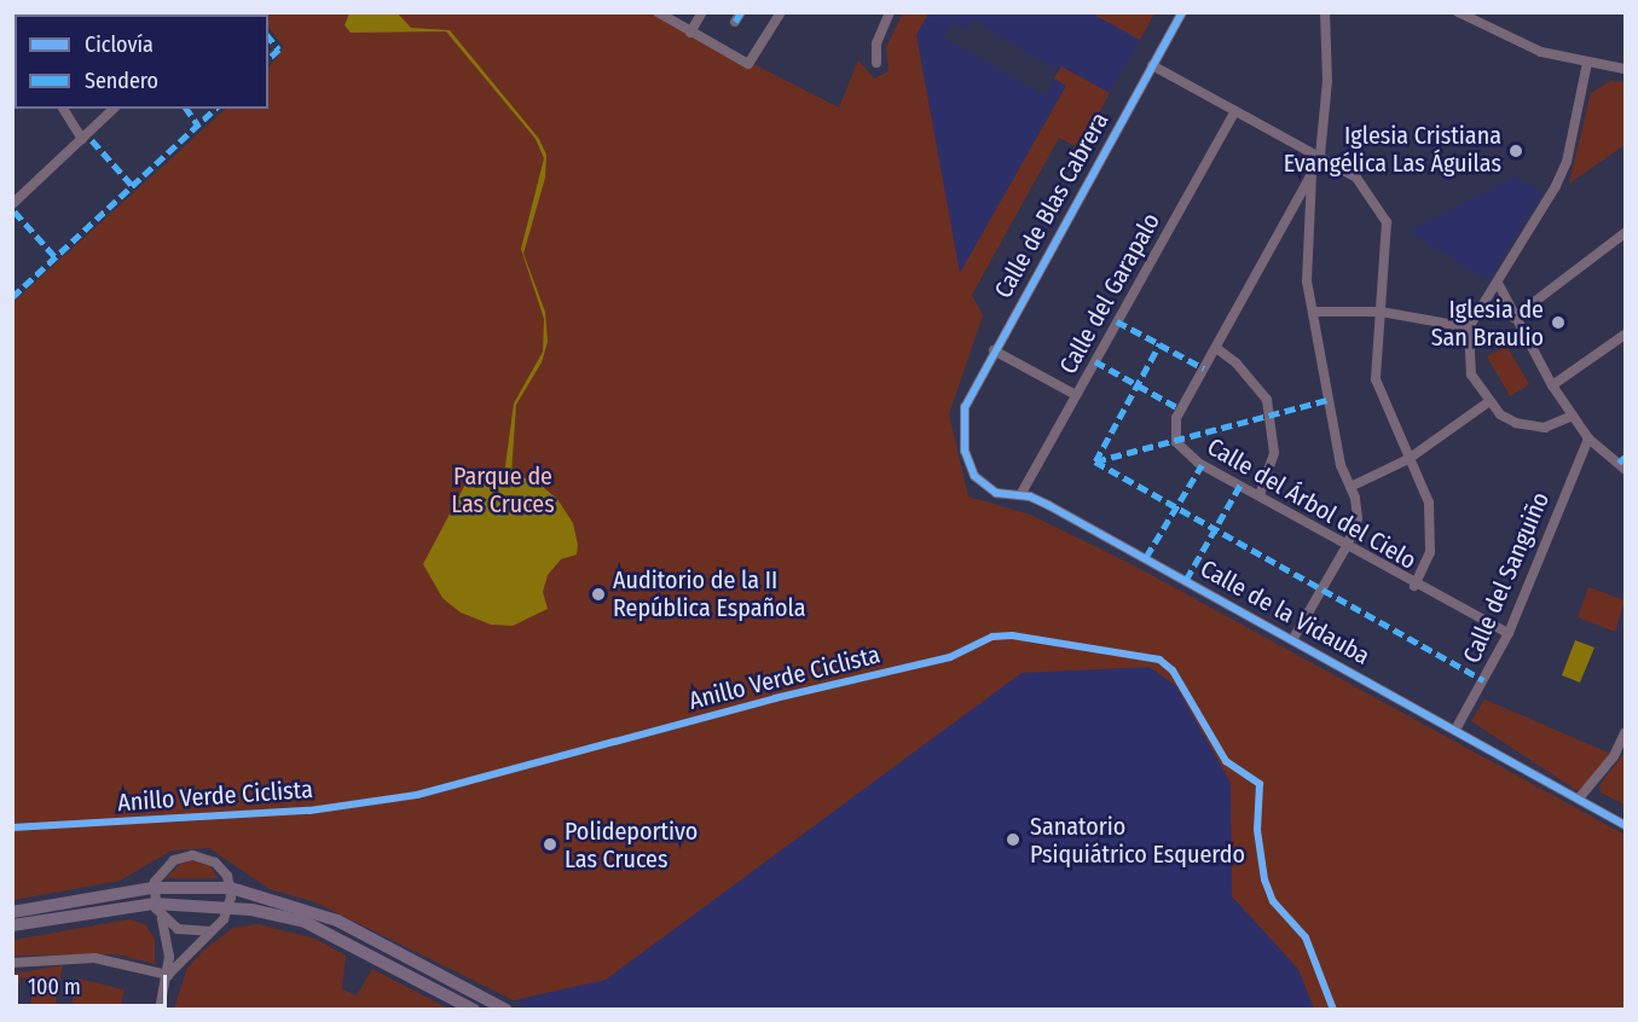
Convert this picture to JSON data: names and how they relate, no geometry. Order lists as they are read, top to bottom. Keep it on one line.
{"streets":{"street":["Calle de Blas Cabrera","Calle del Garapalo","Calle del Árbol del Cielo","Calle del Sanguiño","Calle de la Vidauba"],"cycle path":["Anillo Verde Ciclista"]},"crossings":[["Calle de Blas Cabrera","Calle de la Vidauba"],["Calle del Garapalo","Calle de la Vidauba"],["Calle del Árbol del Cielo","Calle del Sanguiño"],["Calle del Sanguiño","Calle de la Vidauba"]],"parks":["Parque de Las Cruces"],"places":["Iglesia Cristiana Evangélica Las Águilas","Iglesia de San Braulio","Auditorio de la II República Española","Sanatorio Psiquiátrico Esquerdo","Polideportivo Las Cruces"],"legend":["Ciclovía","Sendero"],"scale_bar":"100 m"}
